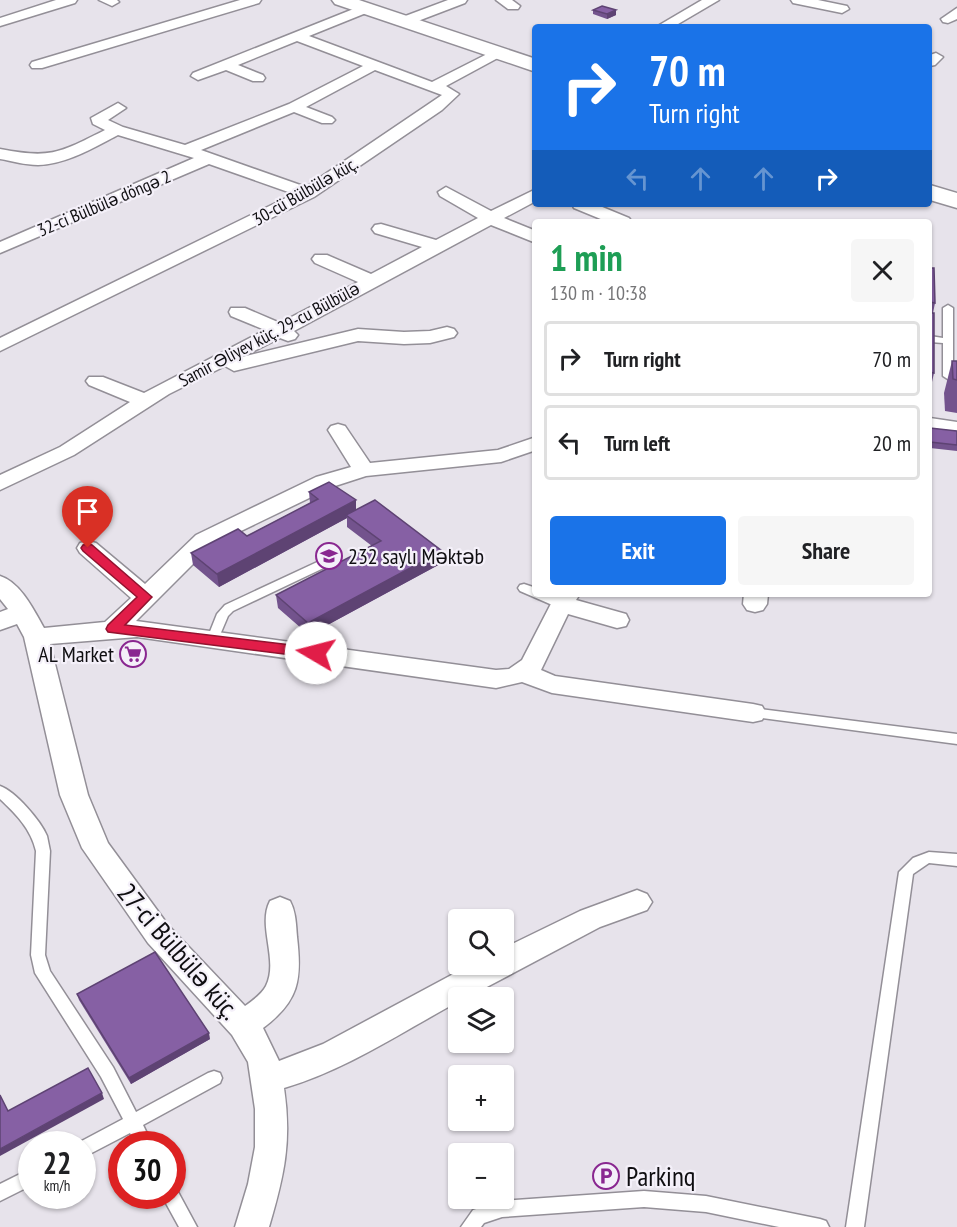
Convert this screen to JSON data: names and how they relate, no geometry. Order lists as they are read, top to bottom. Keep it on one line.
{"streets":{"street":["30-cü Bülbülə küç.","32-ci Bülbülə döngə 2","Samir Əliyev küç. 29-cu Bülbülə","27-ci Bülbülə küç."]},"places":{"school or university":["232 saylı Məktəb"],"supermarket":["AL Market"],"parking":["Parkinq"]},"page":{"turn":["70 m","Turn right"],"heading":["1 min","130 m · 10:38"],"list":[{"name":"Turn right","value":"70 m"},{"name":"Turn left","value":"20 m"}],"buttons":["Exit","Share"],"map_buttons":["+","−"],"speed":"22 km/h","limit":"30"}}
